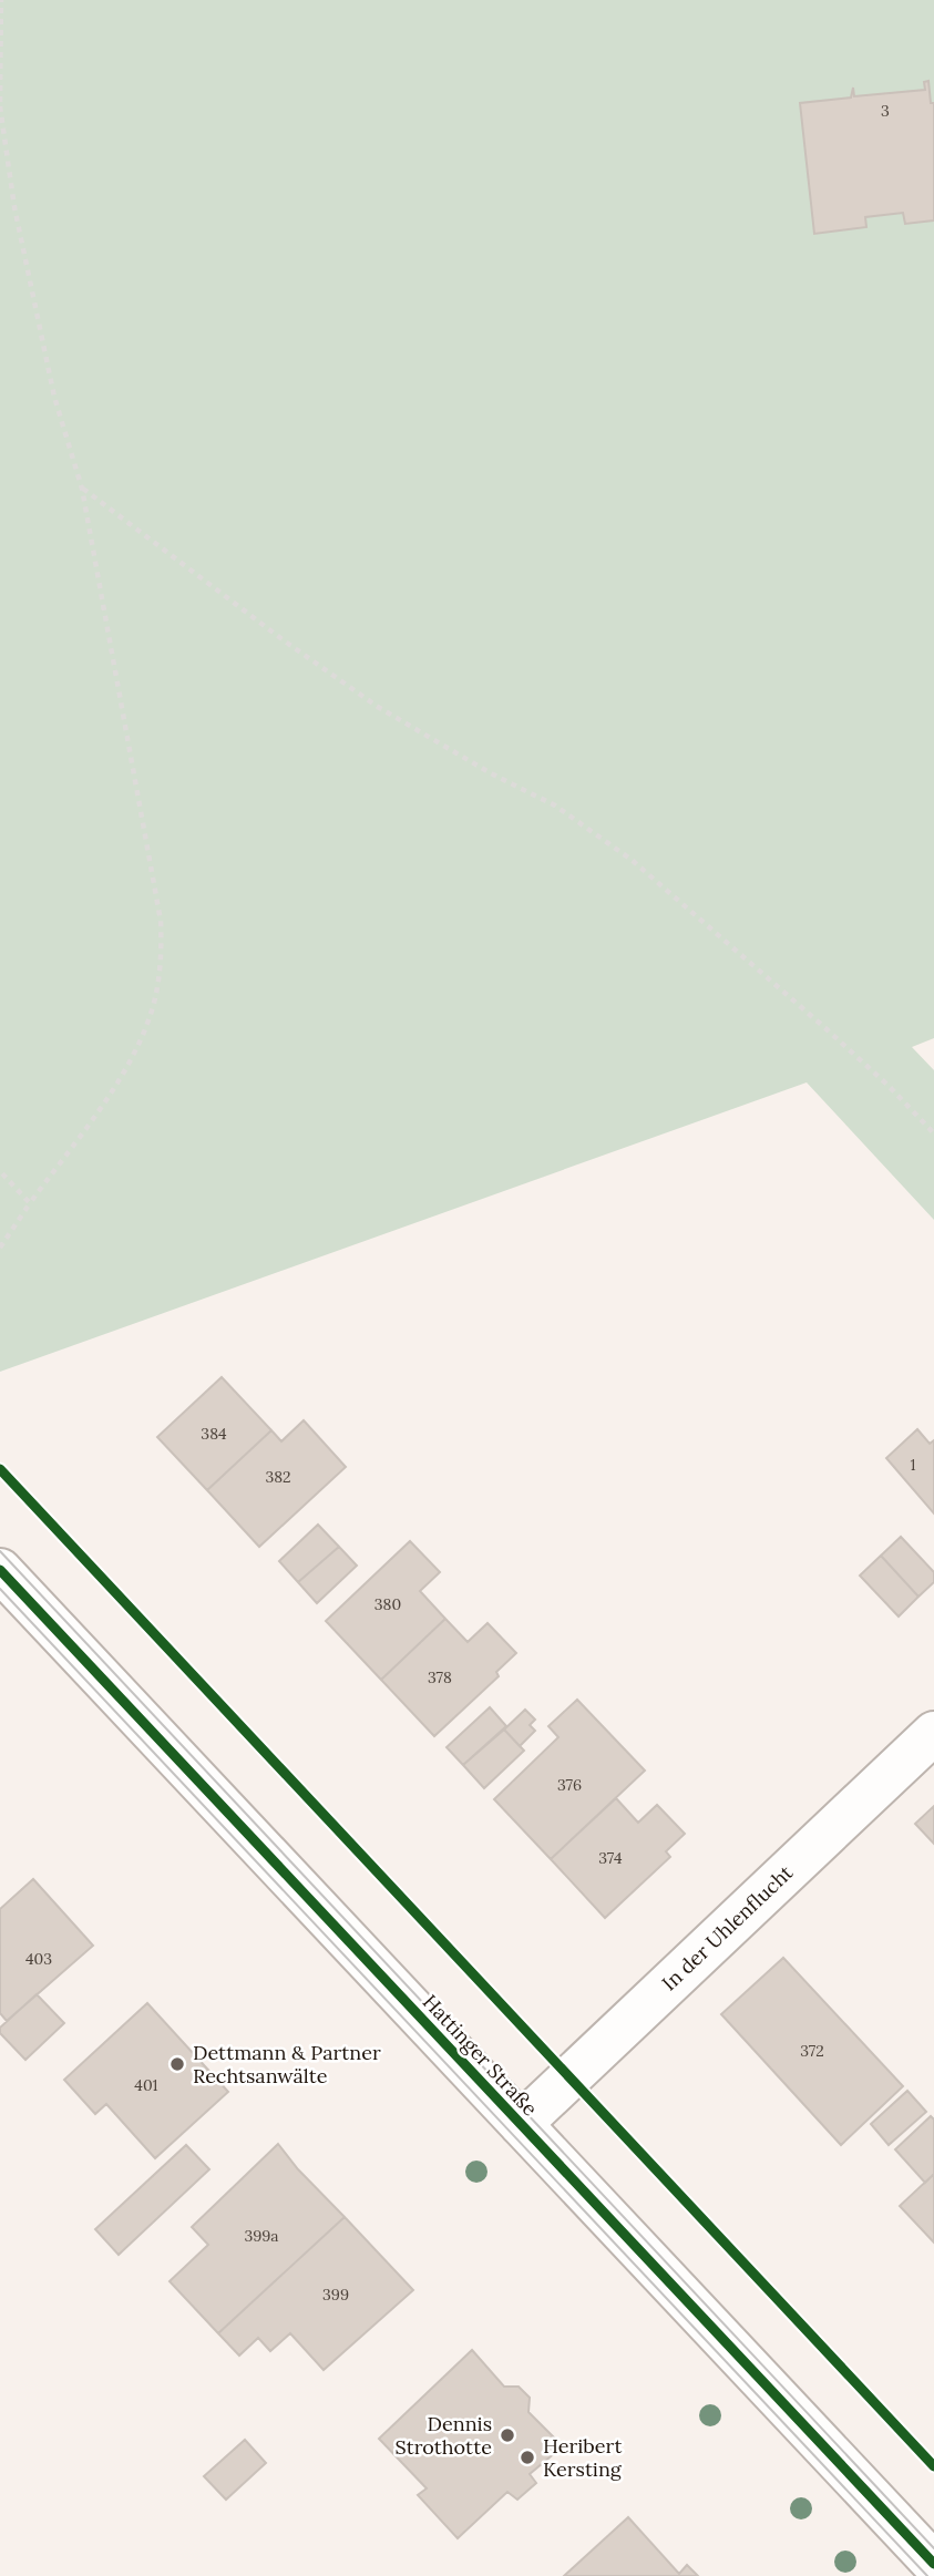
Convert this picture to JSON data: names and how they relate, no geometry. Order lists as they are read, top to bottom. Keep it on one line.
{"streets":{"main road":["In der Uhlenflucht","Hattinger Straße"]},"crossings":[["In der Uhlenflucht","Hattinger Straße"]],"places":["Dettmann & Partner Rechtsanwälte","Dennis Strothotte","Heribert Kersting"],"house_numbers":["3","384","1","382","380","378","376","374","403","372","401","399a","399"]}
